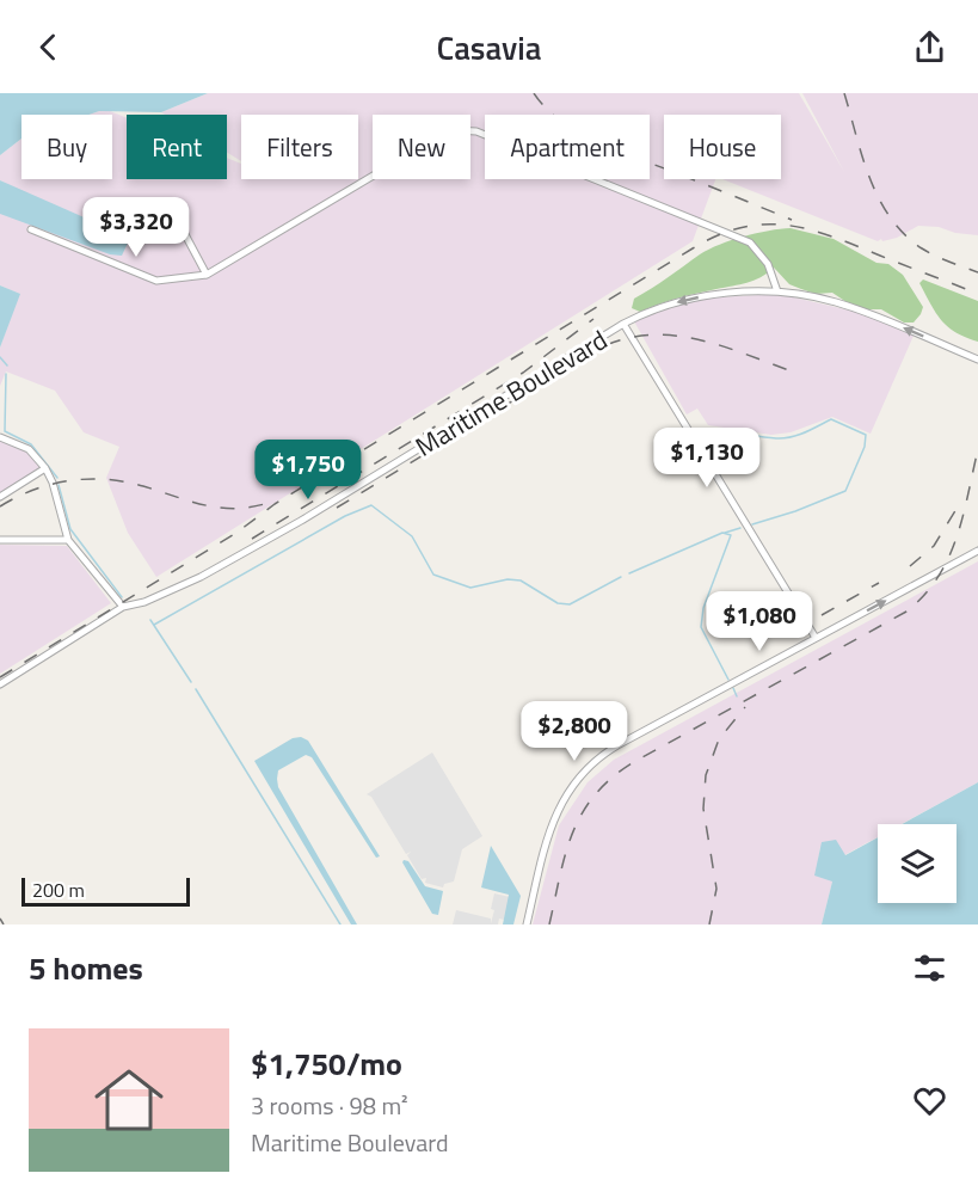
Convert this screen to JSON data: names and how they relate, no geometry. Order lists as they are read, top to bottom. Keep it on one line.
{"streets":{"street":["Maritime Boulevard"]},"scale_bar":"200 m","page":{"header":"Casavia","chip":["Buy","Rent","Filters","New","Apartment","House"],"price":["$3,320","$1,130","$1,750","$1,080","$2,800"],"scale":"200 m","heading":"5 homes","list":[{"name":"$1,750/mo","note":"3 rooms · 98 m² · Maritime Boulevard"}]}}
